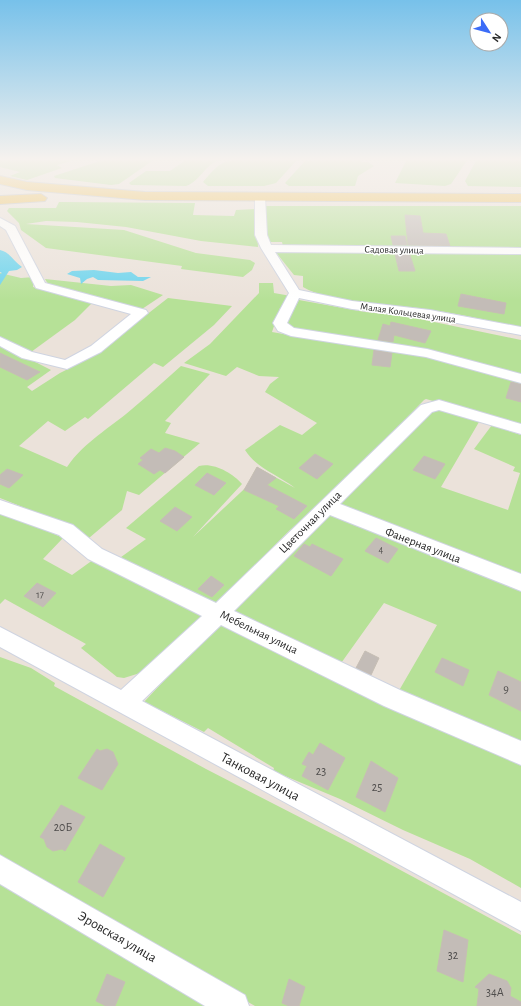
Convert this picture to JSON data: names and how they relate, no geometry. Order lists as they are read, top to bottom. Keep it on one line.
{"streets":{"street":["Садовая улица","Малая Кольцевая улица","Цветочная улица","Фанерная улица","Мебельная улица","Танковая улица","Эровская улица"]},"crossings":[["Цветочная улица","Фанерная улица"],["Цветочная улица","Мебельная улица"],["Цветочная улица","Танковая улица"]],"house_numbers":["4","17","9","23","25","20Б","32","34А"],"north":"bottom right"}
